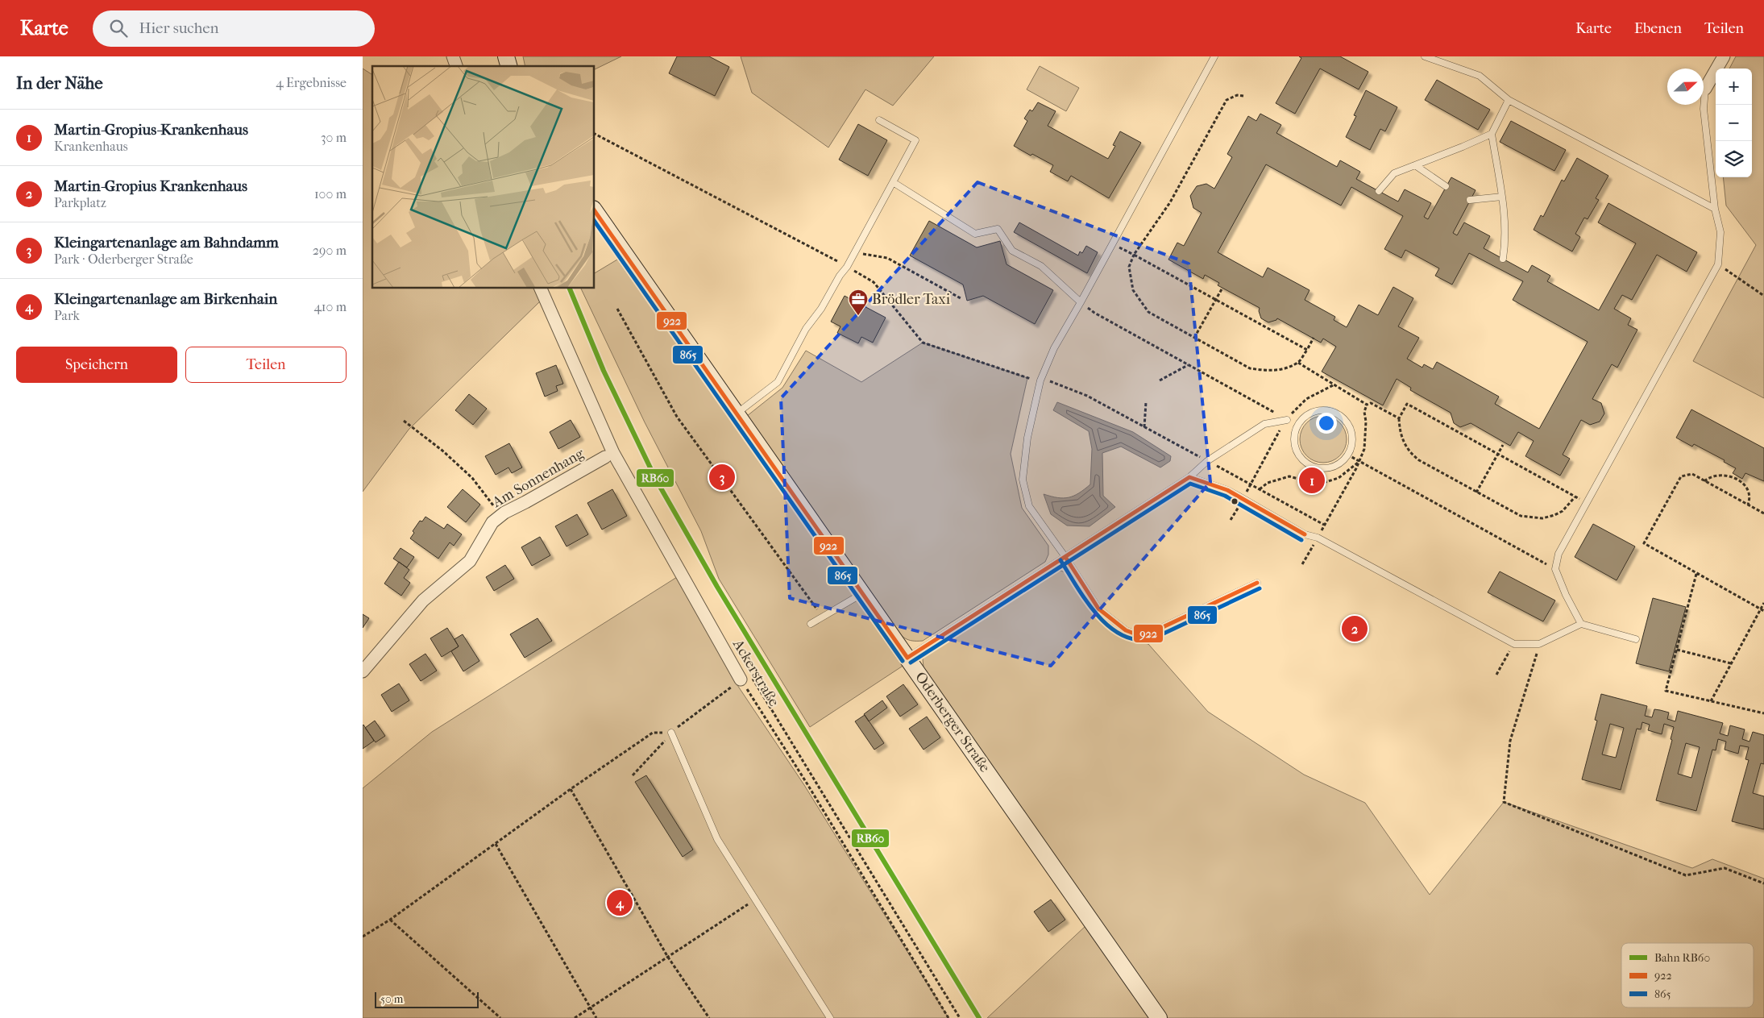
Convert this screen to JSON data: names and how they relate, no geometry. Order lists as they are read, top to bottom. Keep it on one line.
{"streets":{"main road":["Oderberger Straße"],"street":["Am Sonnenhang","Ackerstraße"]},"places":{"office":["Brödler Taxi"]},"lines":["transit line 922","transit line 865","rail line RB60"],"legend":["Bahn RB60","922","865"],"scale_bar":"50 m","north":"right","page":{"header":"Karte","search":"Hier suchen","nav":["Karte","Ebenen","Teilen"],"heading":["In der Nähe","4 Ergebnisse"],"map_buttons":["+","−"],"list":[{"mark":"1","name":"Martin-Gropius-Krankenhaus","note":"Krankenhaus","value":"30 m"},{"mark":"2","name":"Martin-Gropius Krankenhaus","note":"Parkplatz","value":"100 m"},{"mark":"3","name":"Kleingartenanlage am Bahndamm","note":"Park · Oderberger Straße","value":"290 m"},{"mark":"4","name":"Kleingartenanlage am Birkenhain","note":"Park","value":"410 m"}],"buttons":["Speichern","Teilen"],"pins":["3","1","2","4"],"scale":"50 m"}}
